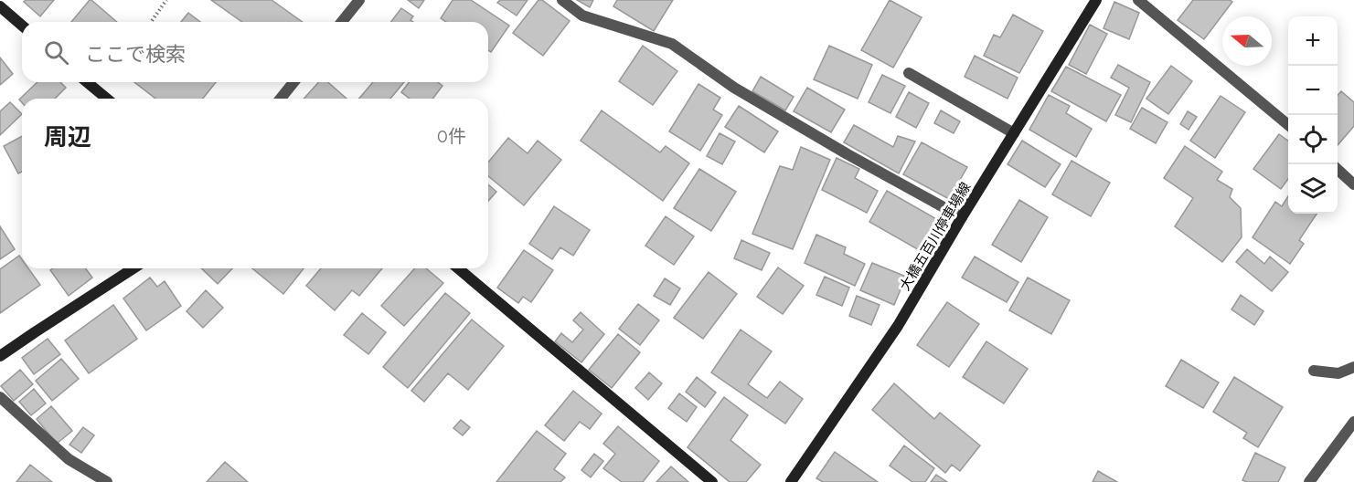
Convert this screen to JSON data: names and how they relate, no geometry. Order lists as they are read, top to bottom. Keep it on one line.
{"streets":{"main road":["大橋五百川停車場線"]},"north":"left","page":{"map_buttons":["+","−"],"search":"ここで検索","heading":["周辺","0件"]}}
